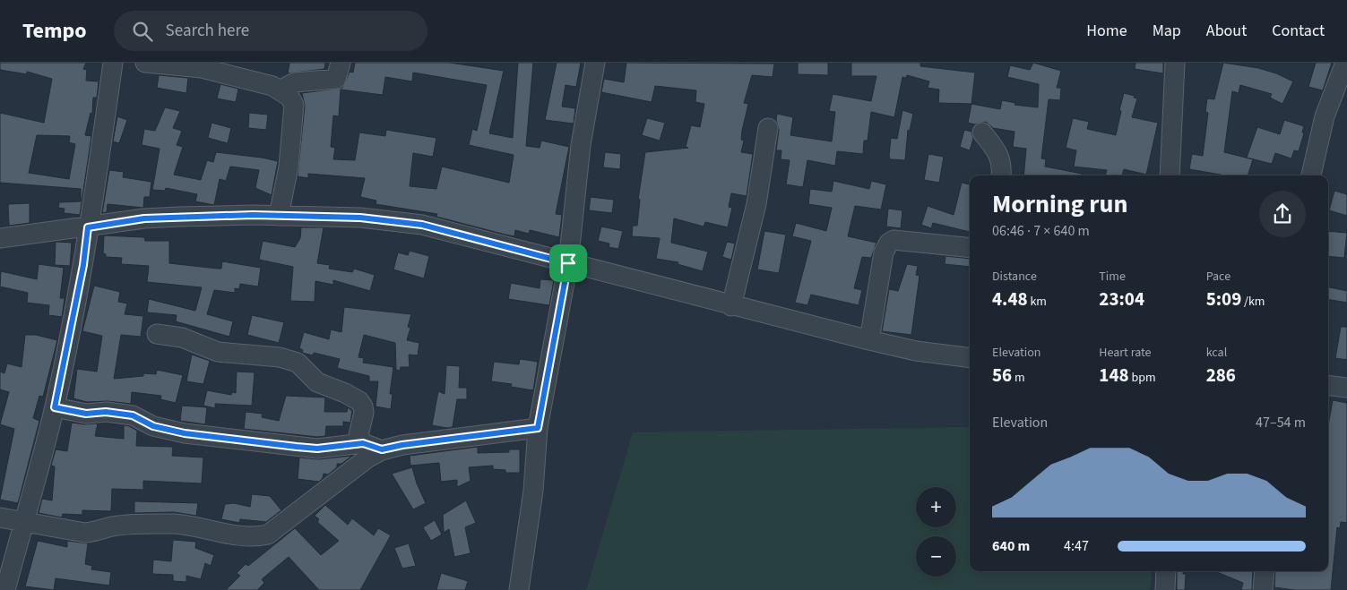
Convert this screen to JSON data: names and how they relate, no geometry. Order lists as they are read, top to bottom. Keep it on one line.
{"page":{"header":"Tempo","search":"Search here","nav":["Home","Map","About","Contact"],"heading":["Morning run","06:46 · 7 × 640 m"],"stats":[["Distance","4.48 km"],["Time","23:04"],["Pace","5:09 /km"],["Elevation","56 m"],["Heart rate","148 bpm"],["kcal","286"]],"chart":["Elevation","47–54 m"],"map_buttons":["+","−"],"list":[{"name":"640 m","note":"4:47"}]}}
